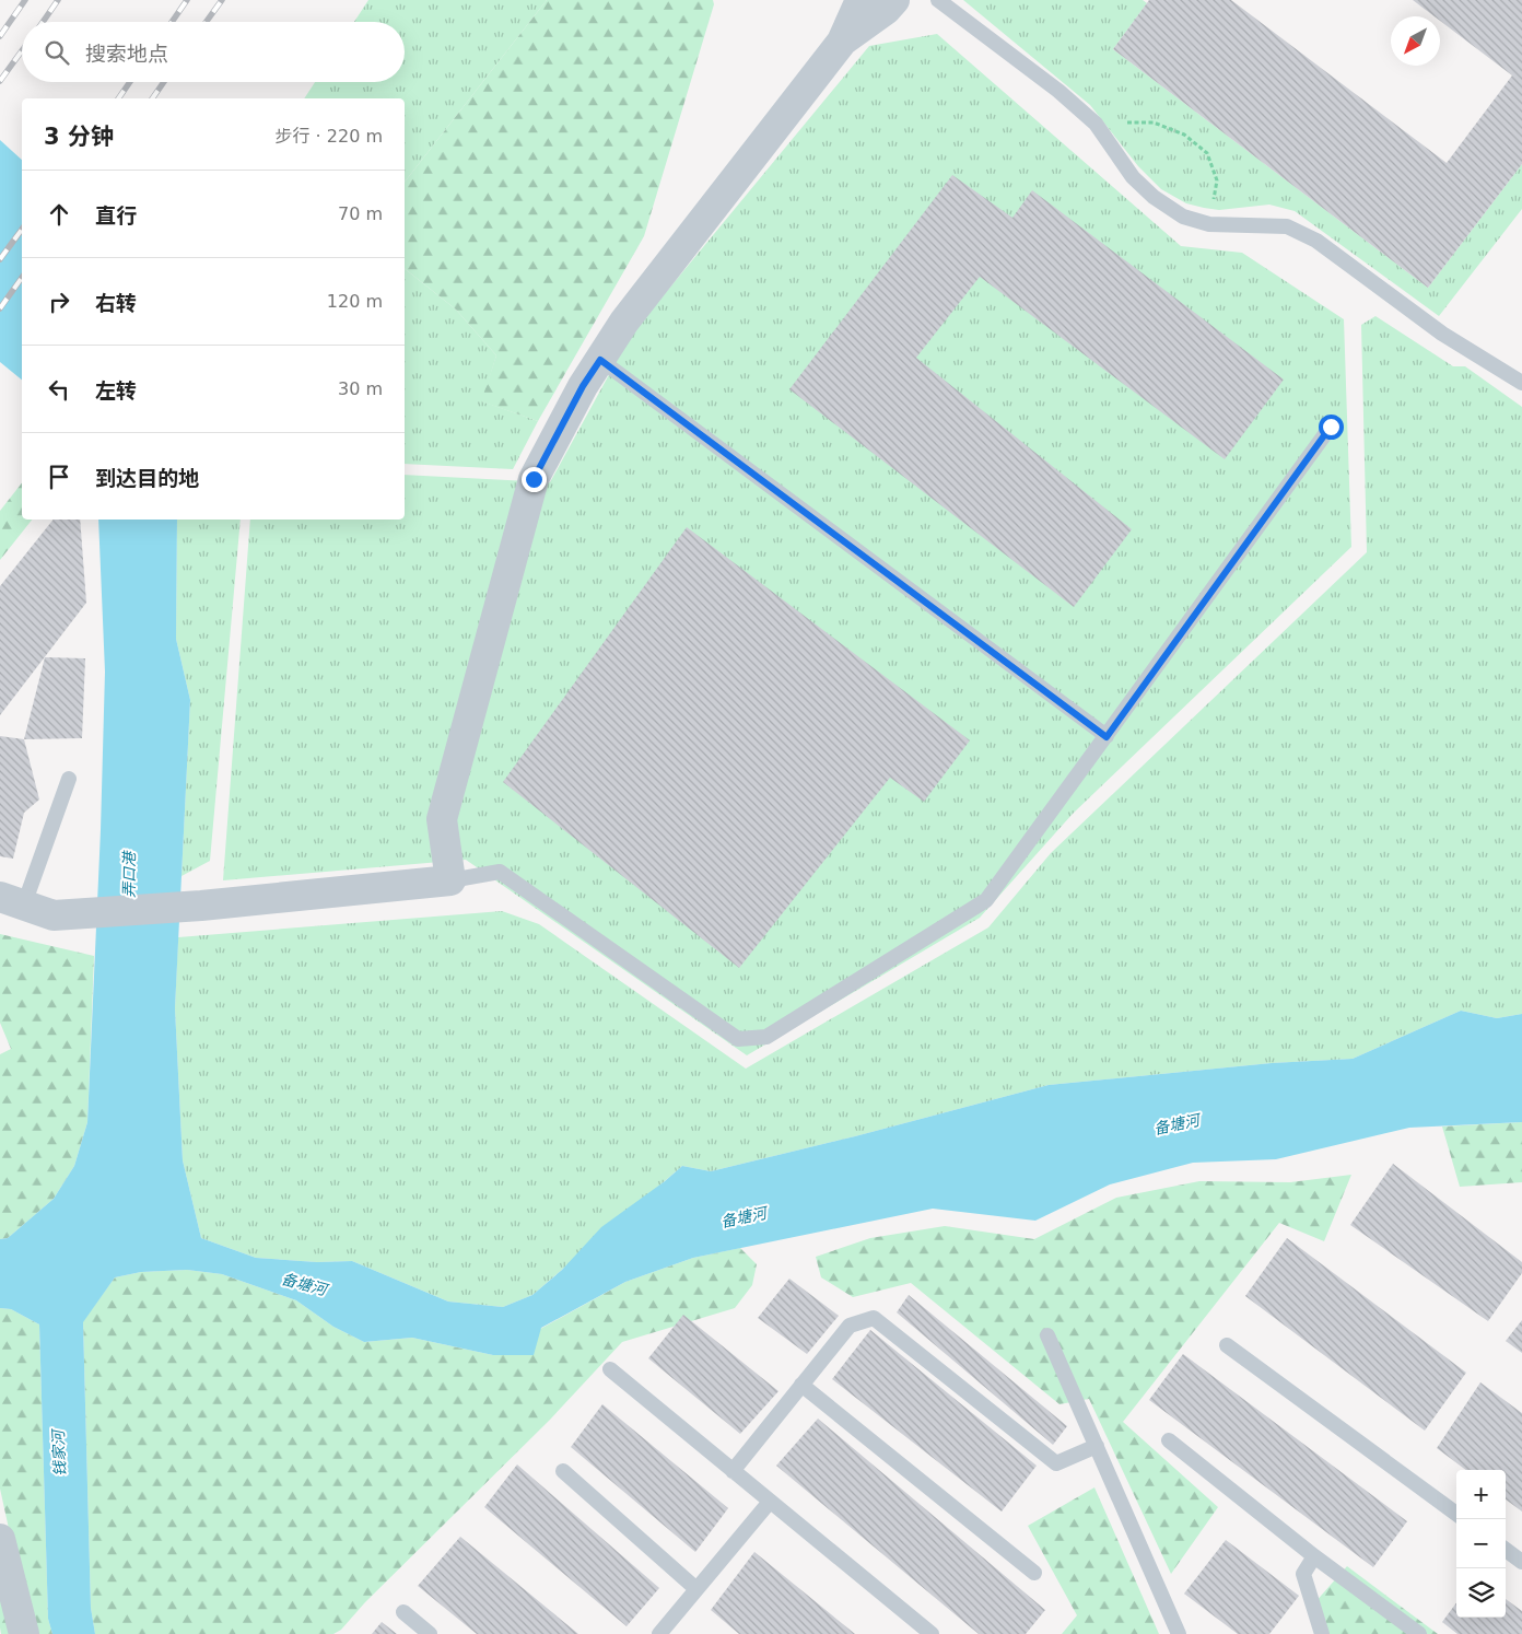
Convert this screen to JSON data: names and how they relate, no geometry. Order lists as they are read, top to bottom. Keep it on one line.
{"water":["弄口港","备塘河","钱家河"],"north":"bottom left","page":{"search":"搜索地点","heading":["3 分钟","步行 · 220 m"],"list":[["直行","70 m"],["右转","120 m"],["左转","30 m"],"到达目的地"],"map_buttons":["+","−"]}}
